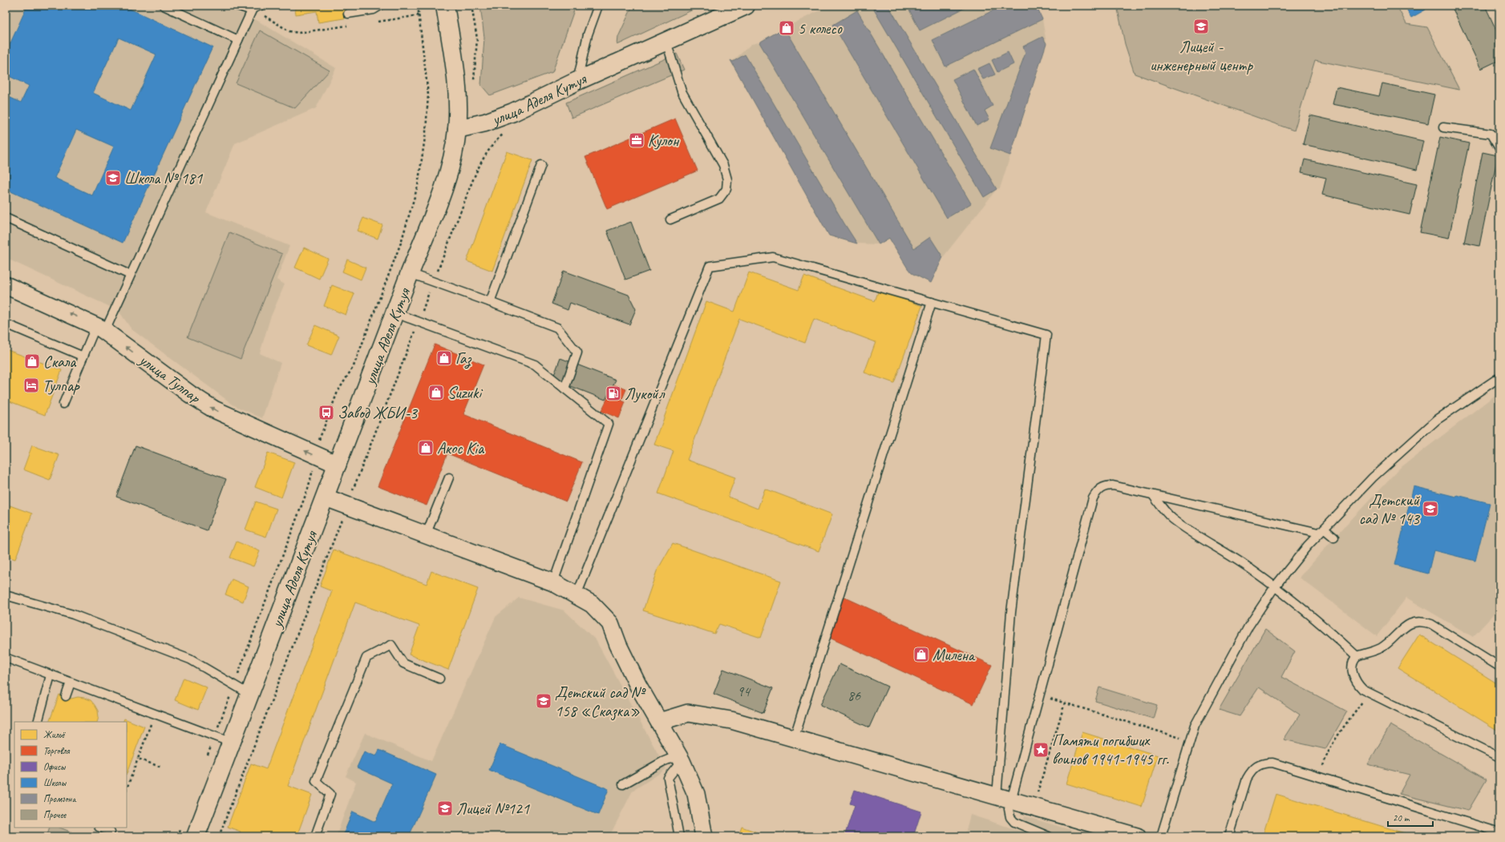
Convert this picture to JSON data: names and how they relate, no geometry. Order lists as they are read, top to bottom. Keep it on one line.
{"streets":{"main road":["улица Аделя Кутуя"],"street":["улица Тулпар"]},"crossings":[["улица Аделя Кутуя","улица Тулпар"]],"one_way":["улица Тулпар"],"places":{"school or university":["Лицей - инженерный центр","Школа № 181","Детский сад № 143","Детский сад № 158 «Сказка»","Лицей №121"],"shop":["5 колесо","Газ","Скала","Suzuki","Акос Kia","Милена"],"office":["Кулон"],"hotel":["Тулпар"],"fuel station":["Лукойл"],"bus stop":["Завод ЖБИ-3"],"place":["Памяти погибших воинов 1941-1945 гг."]},"house_numbers":["94","86"],"legend":["Жильё","Торговля","Офисы","Школы","Промзона","Прочее"],"scale_bar":"20 m"}
